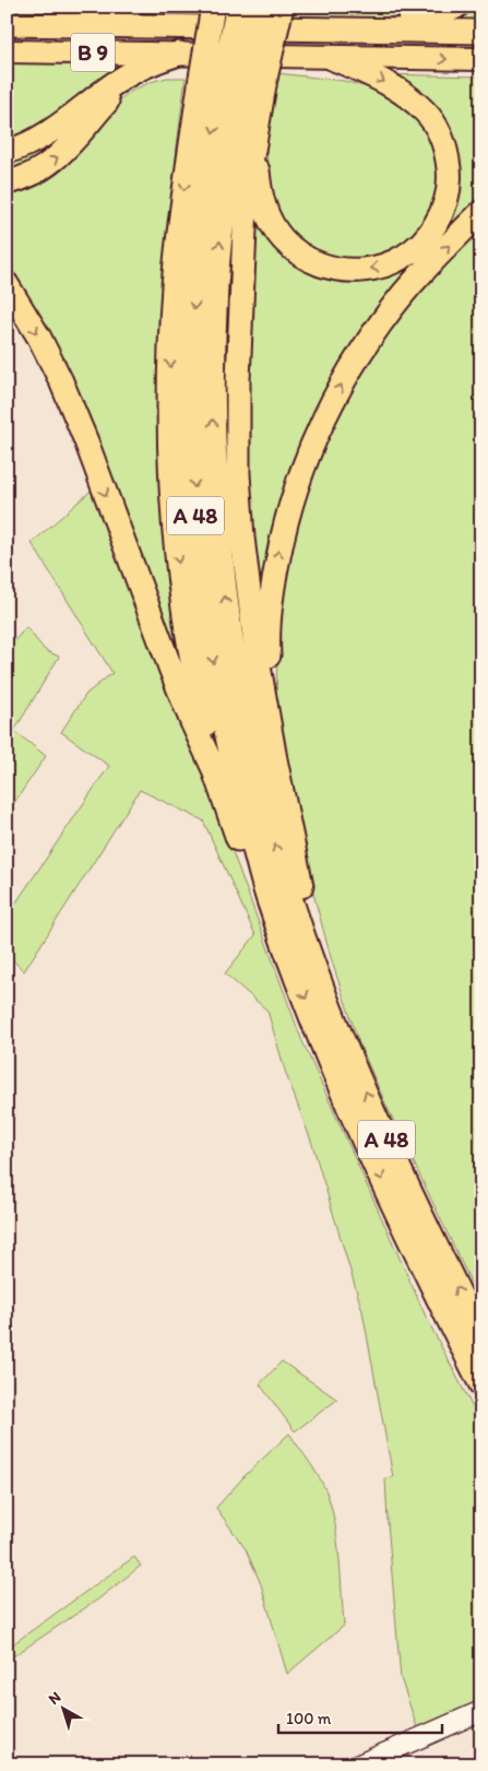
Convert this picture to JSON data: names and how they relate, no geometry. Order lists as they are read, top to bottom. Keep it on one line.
{"streets":{"highway":["B 9","A 48"]},"scale_bar":"100 m","north":"top left"}
